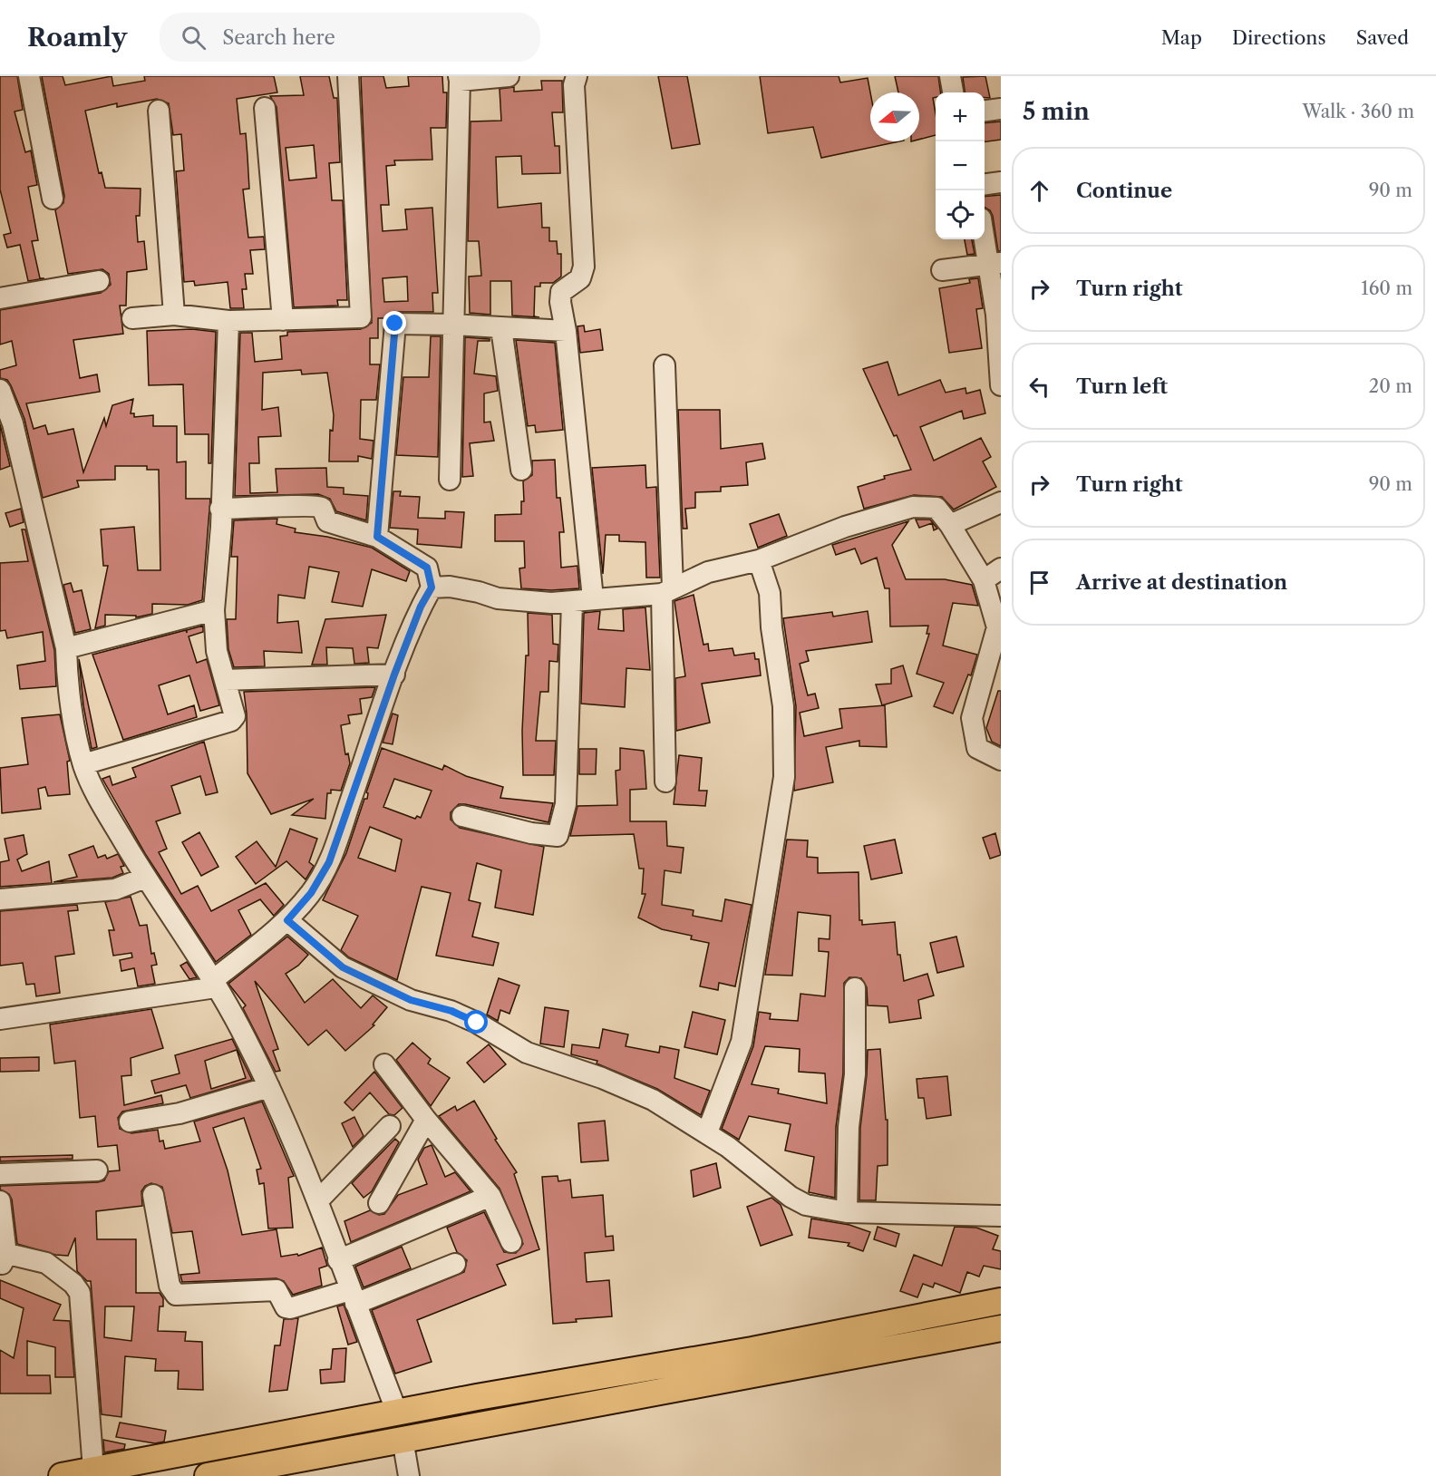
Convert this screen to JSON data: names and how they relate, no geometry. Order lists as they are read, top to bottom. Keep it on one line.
{"north":"left","page":{"header":"Roamly","search":"Search here","nav":["Map","Directions","Saved"],"heading":["5 min","Walk · 360 m"],"map_buttons":["+","−"],"list":[["Continue","90 m"],["Turn right","160 m"],["Turn left","20 m"],["Turn right","90 m"],"Arrive at destination"]}}
